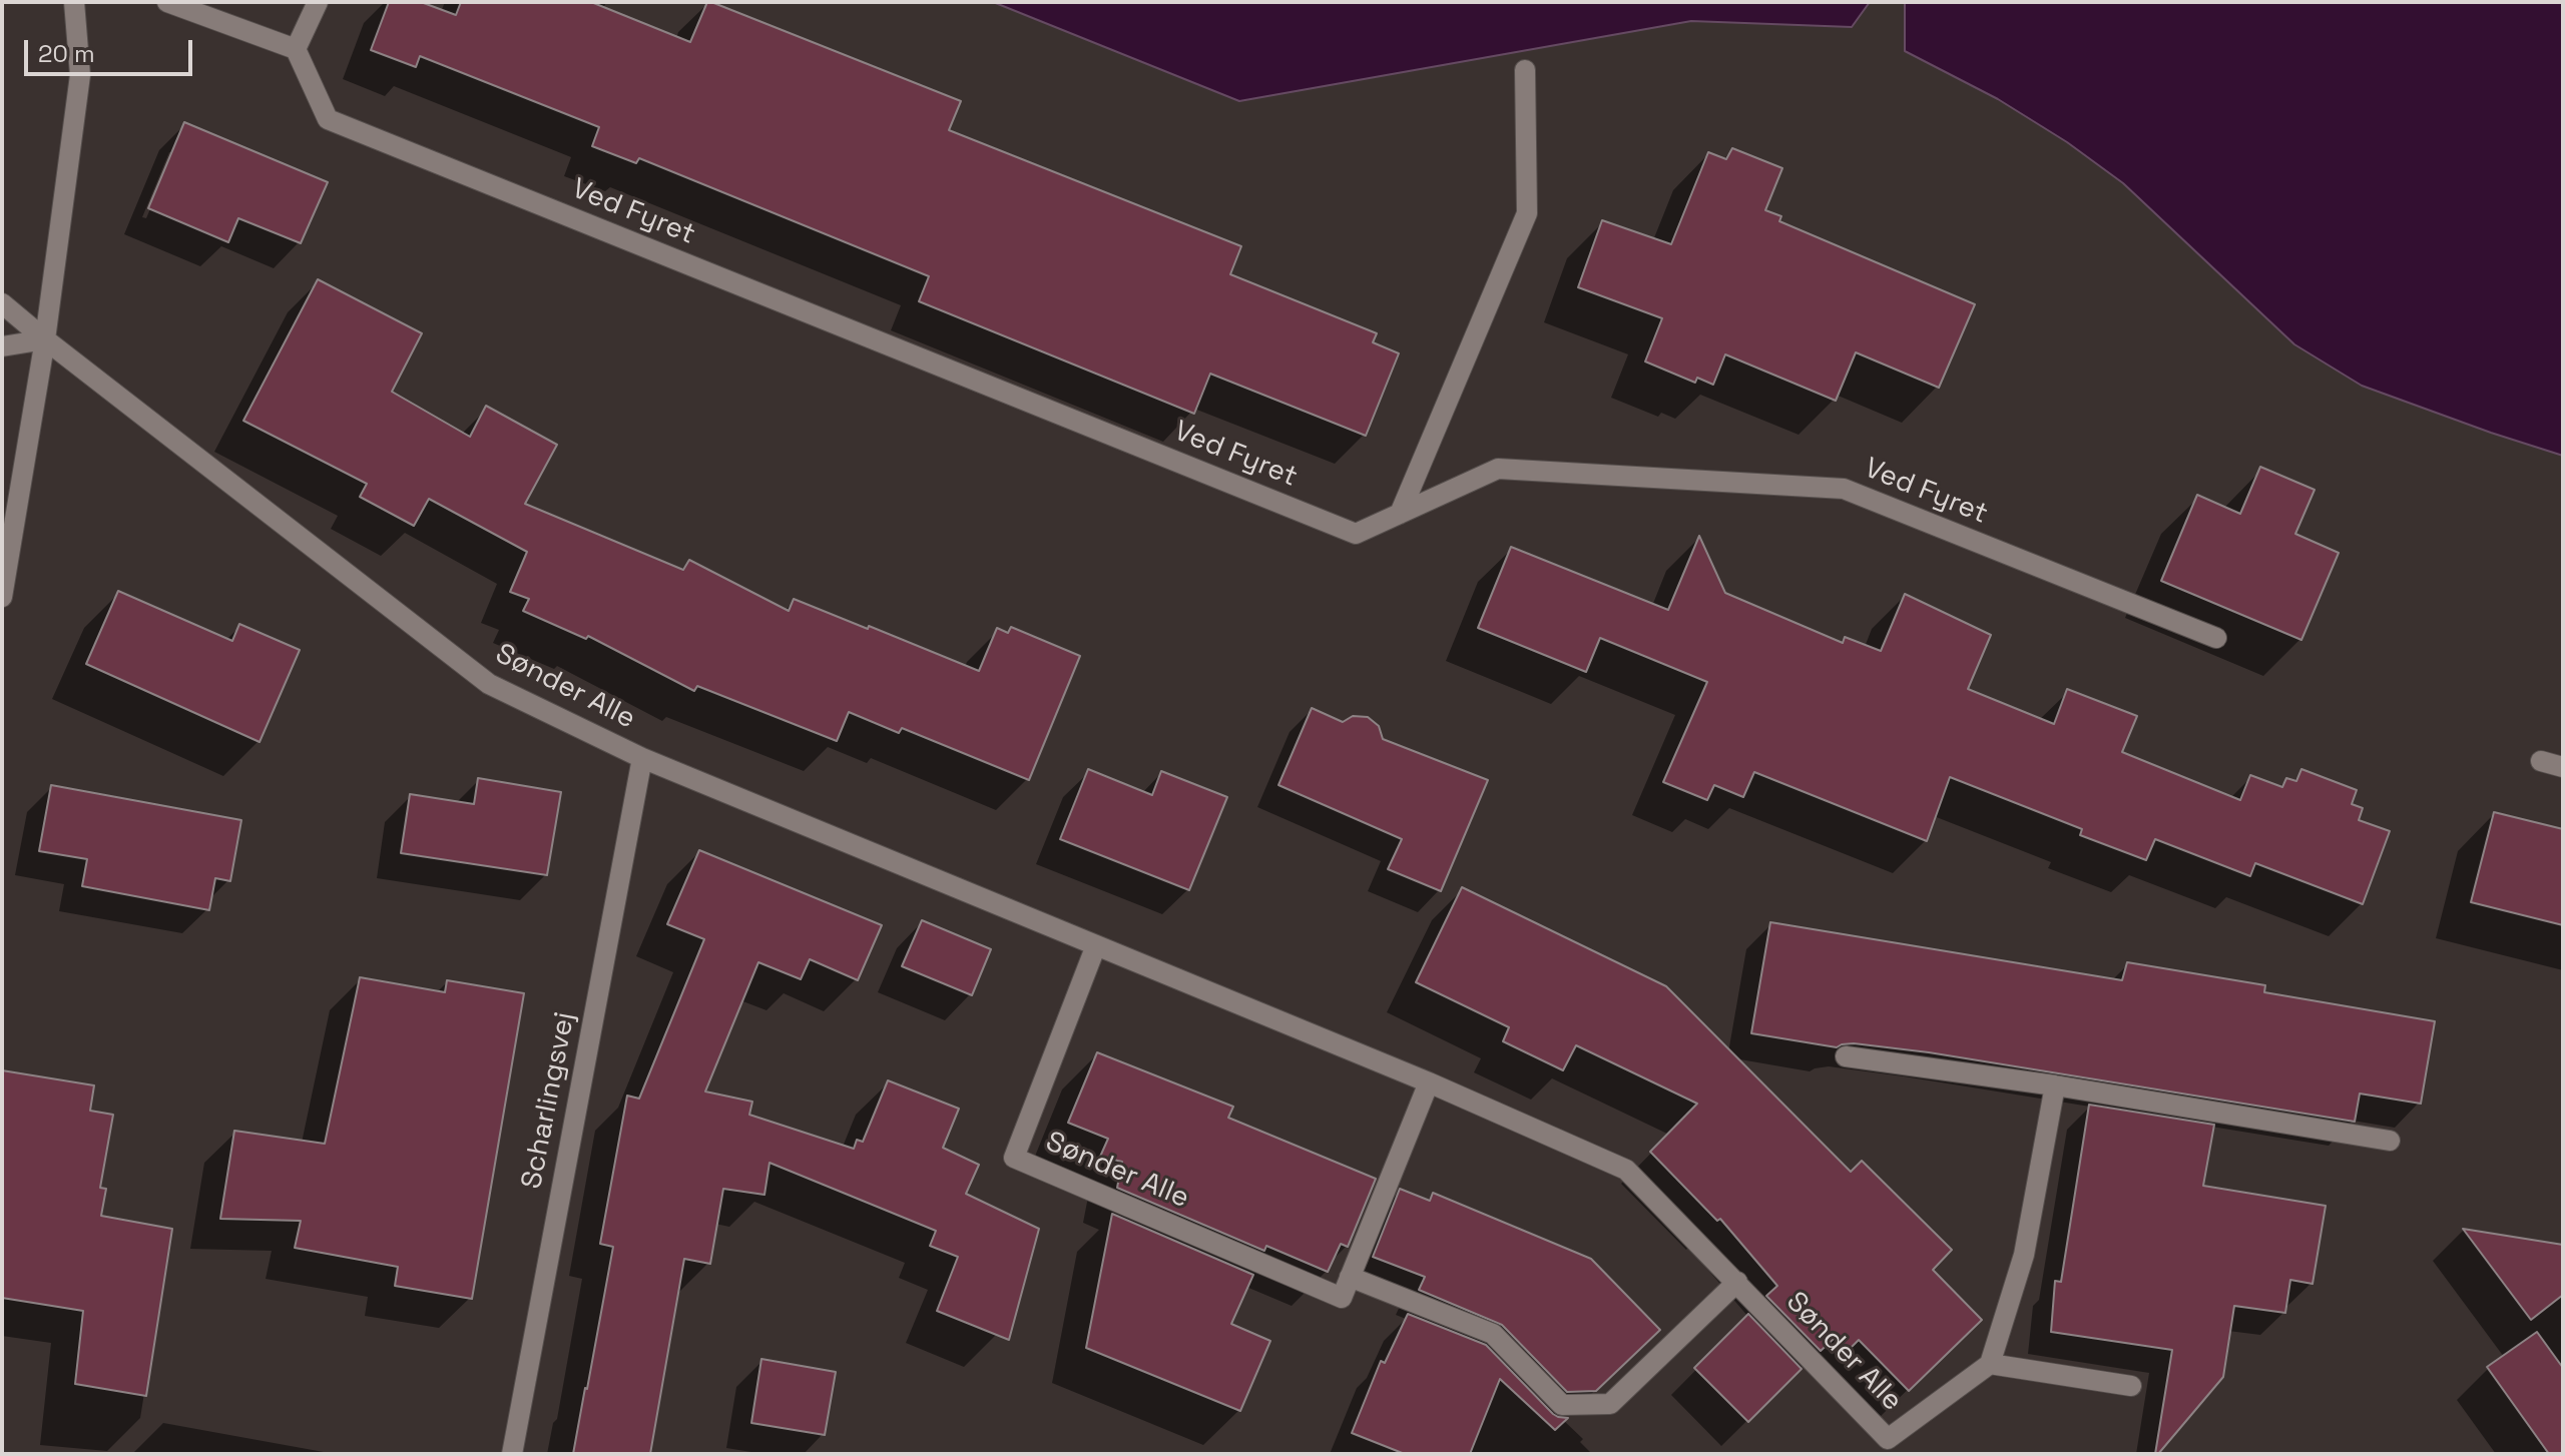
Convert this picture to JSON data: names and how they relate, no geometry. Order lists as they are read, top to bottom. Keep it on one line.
{"streets":{"street":["Ved Fyret","Sønder Alle","Scharlingsvej"]},"crossings":[["Sønder Alle","Scharlingsvej"]],"scale_bar":"20 m"}
